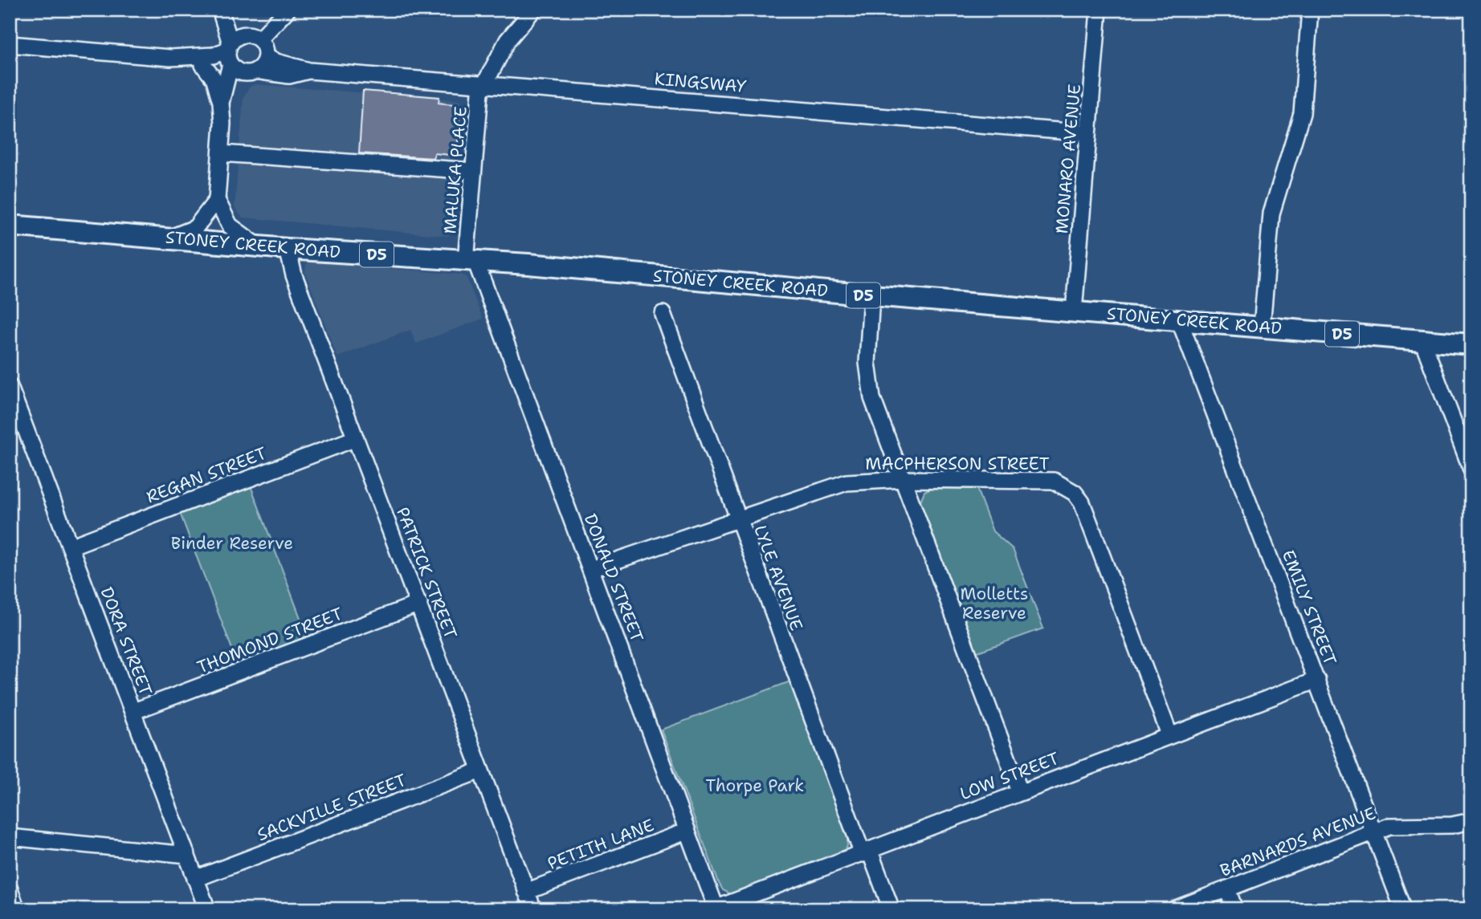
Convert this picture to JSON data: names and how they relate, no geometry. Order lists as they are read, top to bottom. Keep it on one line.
{"streets":{"main road":["STONEY CREEK ROAD","D5"],"street":["KINGSWAY","MONARO AVENUE","MALUKA PLACE","MACPHERSON STREET","REGAN STREET","PATRICK STREET","DONALD STREET","LYLE AVENUE","EMILY STREET","THOMOND STREET","DORA STREET","LOW STREET","SACKVILLE STREET","BARNARDS AVENUE","PETITH LANE"]},"crossings":[["KINGSWAY","MONARO AVENUE"],["KINGSWAY","MALUKA PLACE"],["MONARO AVENUE","STONEY CREEK ROAD"],["MALUKA PLACE","STONEY CREEK ROAD"],["MALUKA PLACE","DONALD STREET"],["STONEY CREEK ROAD","PATRICK STREET"],["STONEY CREEK ROAD","DONALD STREET"],["STONEY CREEK ROAD","EMILY STREET"],["MACPHERSON STREET","DONALD STREET"],["MACPHERSON STREET","LYLE AVENUE"],["MACPHERSON STREET","LOW STREET"],["REGAN STREET","PATRICK STREET"],["REGAN STREET","DORA STREET"],["PATRICK STREET","THOMOND STREET"],["PATRICK STREET","SACKVILLE STREET"],["PATRICK STREET","PETITH LANE"],["DONALD STREET","LOW STREET"],["DONALD STREET","PETITH LANE"],["LYLE AVENUE","LOW STREET"],["EMILY STREET","LOW STREET"],["EMILY STREET","BARNARDS AVENUE"],["THOMOND STREET","DORA STREET"],["DORA STREET","SACKVILLE STREET"]],"parks":["Binder Reserve","Molletts Reserve","Thorpe Park"]}
